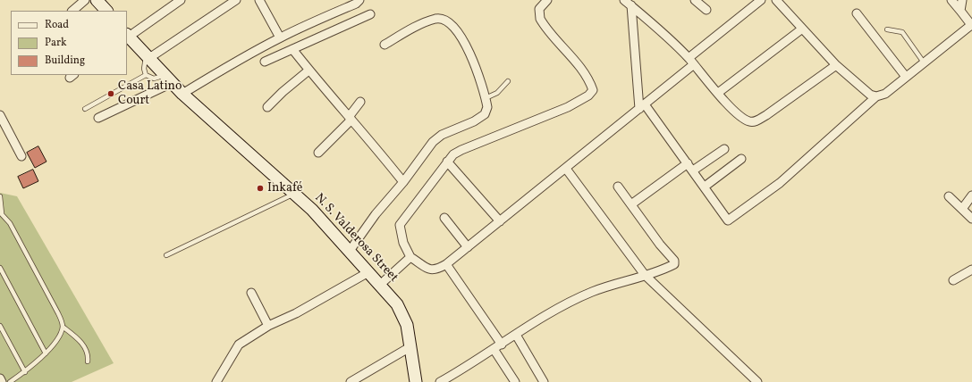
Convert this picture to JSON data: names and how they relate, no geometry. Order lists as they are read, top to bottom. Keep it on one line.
{"streets":{"main road":["N. S. Valderosa Street"]},"places":["Casa Latino Court","Inkafé"],"legend":["Road","Park","Building"]}
